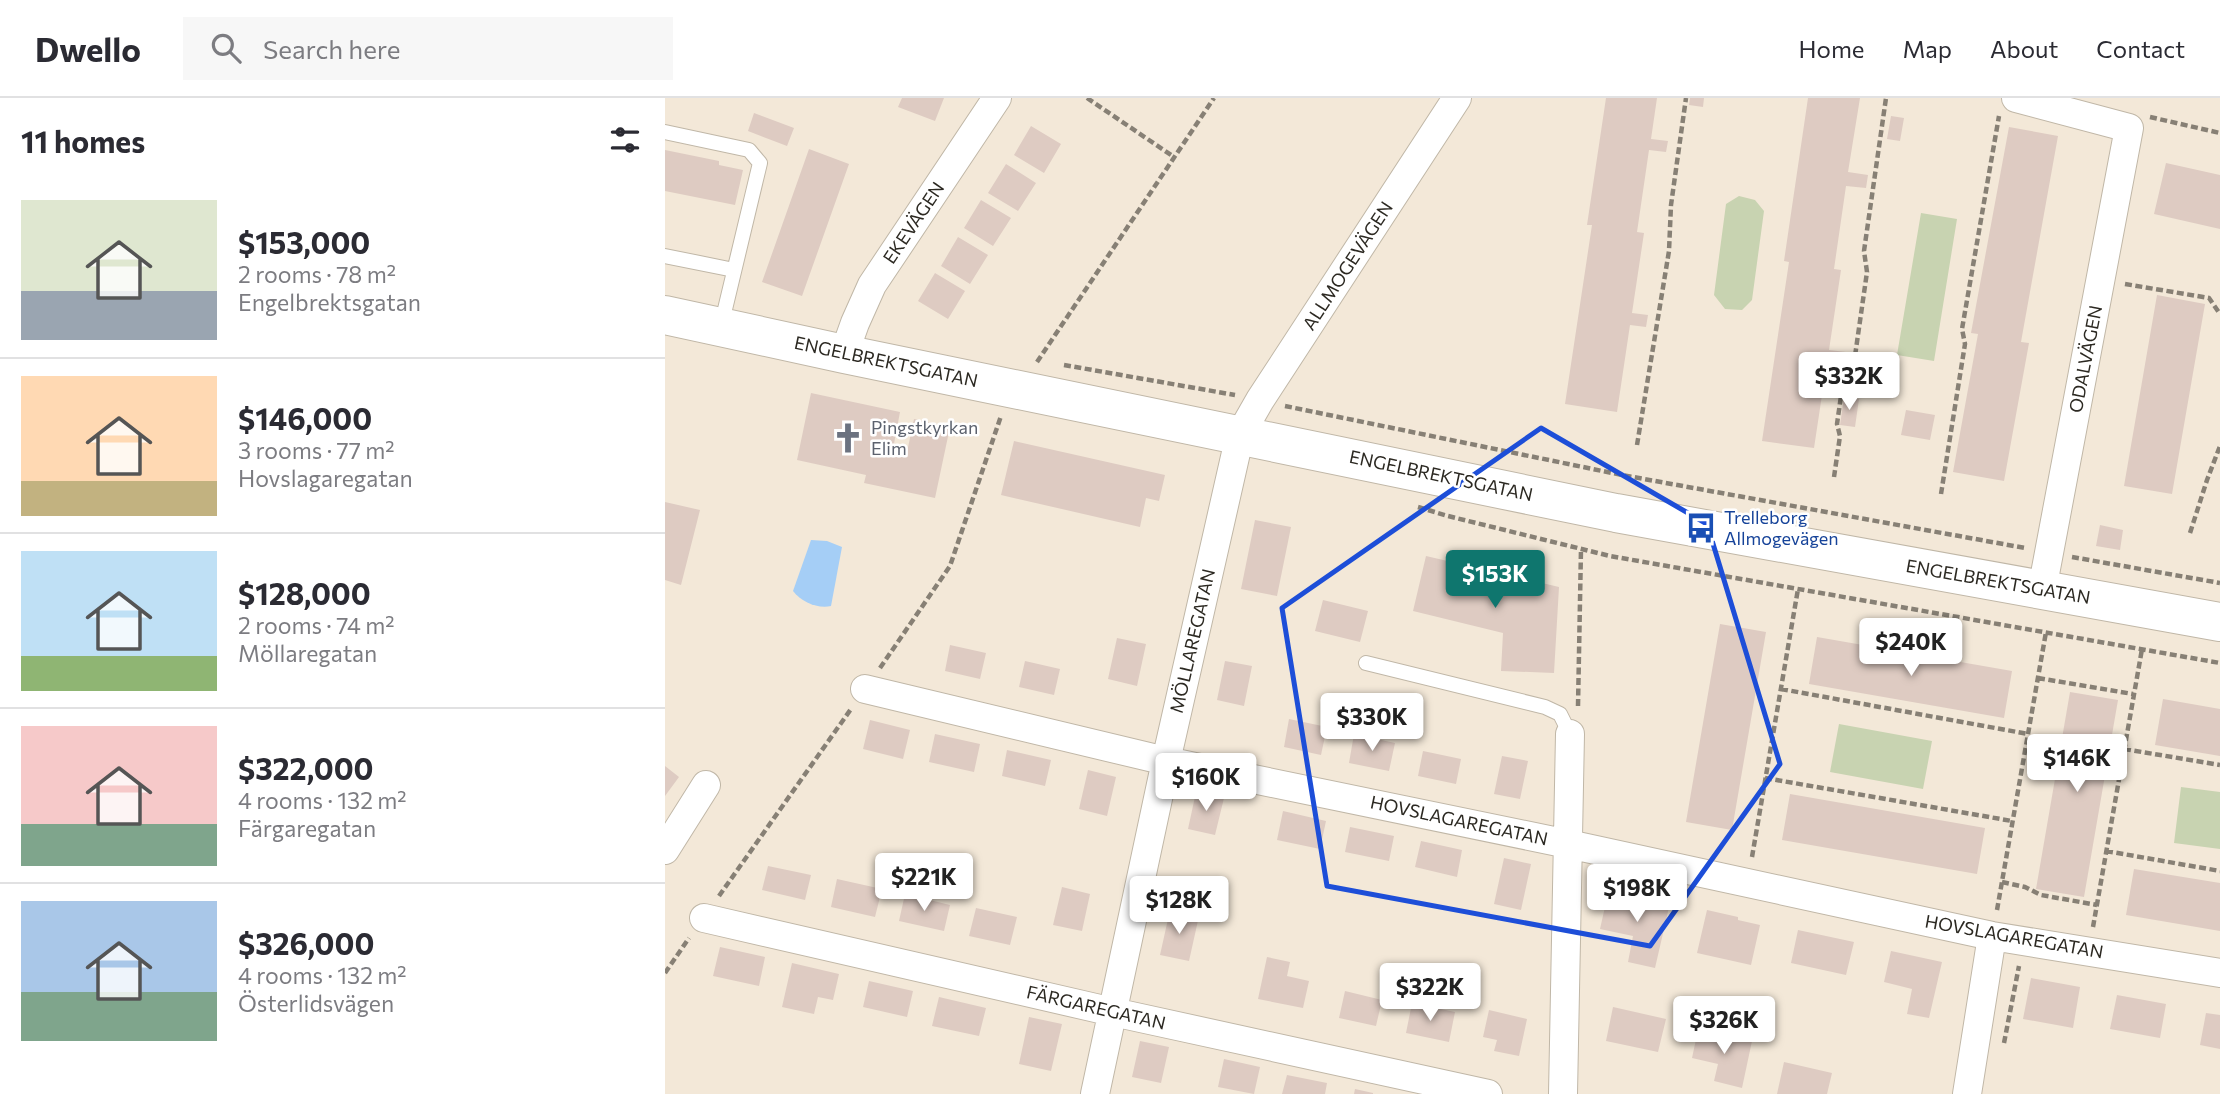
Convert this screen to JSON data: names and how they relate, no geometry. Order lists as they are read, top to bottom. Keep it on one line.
{"streets":{"main road":["ENGELBREKTSGATAN"],"street":["EKEVÄGEN","ALLMOGEVÄGEN","ODALVÄGEN","MÖLLAREGATAN","HOVSLAGAREGATAN","FÄRGAREGATAN"]},"crossings":[["EKEVÄGEN","ENGELBREKTSGATAN"],["ALLMOGEVÄGEN","ENGELBREKTSGATAN"],["ALLMOGEVÄGEN","MÖLLAREGATAN"],["ODALVÄGEN","ENGELBREKTSGATAN"],["ENGELBREKTSGATAN","MÖLLAREGATAN"],["MÖLLAREGATAN","HOVSLAGAREGATAN"],["MÖLLAREGATAN","FÄRGAREGATAN"]],"places":{"church":["Pingstkyrkan Elim"],"bus stop":["Trelleborg Allmogevägen"]},"page":{"header":"Dwello","search":"Search here","nav":["Home","Map","About","Contact"],"heading":"11 homes","list":[{"name":"$153,000","note":"2 rooms · 78 m² · Engelbrektsgatan"},{"name":"$146,000","note":"3 rooms · 77 m² · Hovslagaregatan"},{"name":"$128,000","note":"2 rooms · 74 m² · Möllaregatan"},{"name":"$322,000","note":"4 rooms · 132 m² · Färgaregatan"},{"name":"$326,000","note":"4 rooms · 132 m² · Österlidsvägen"}],"price":["$332K","$153K","$240K","$330K","$146K","$160K","$221K","$198K","$128K","$322K","$326K"]}}
